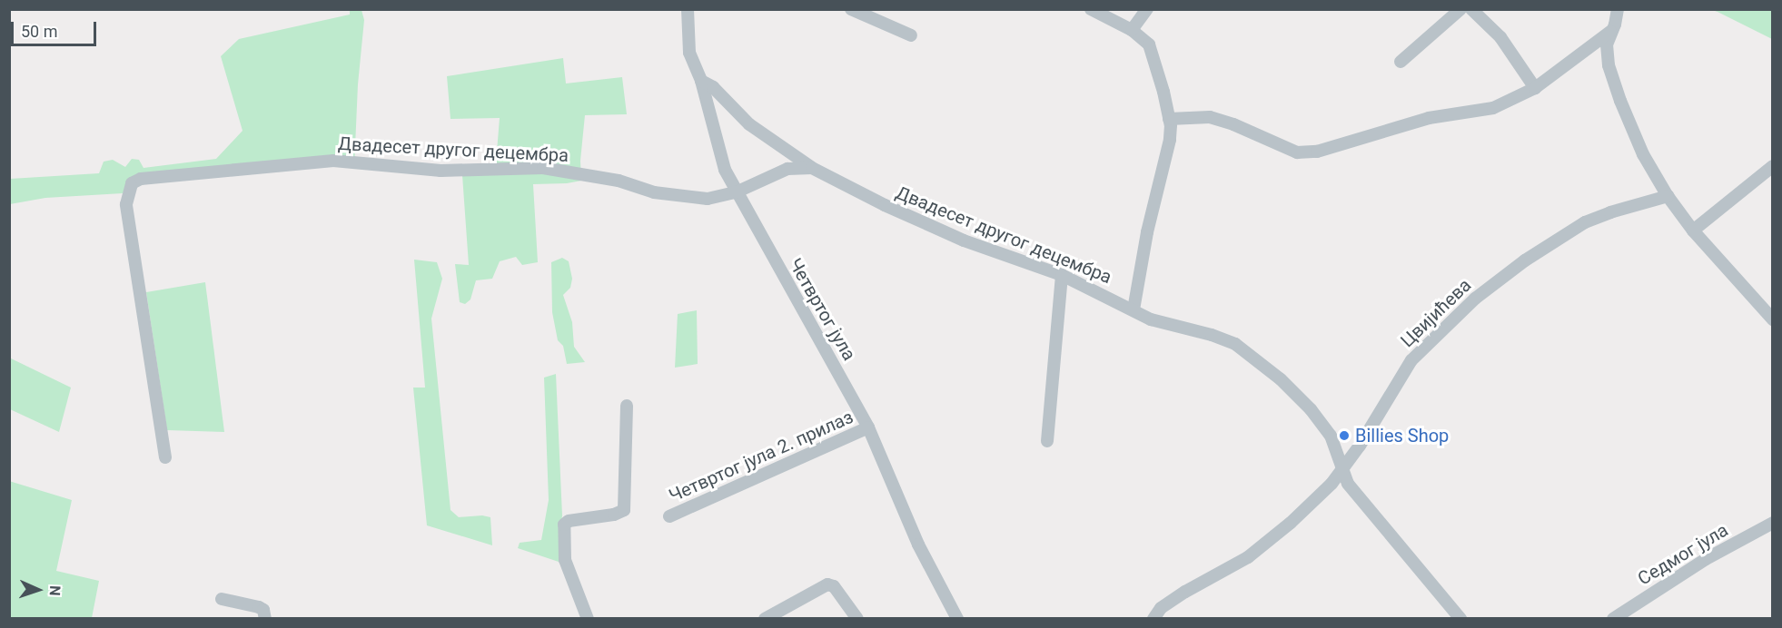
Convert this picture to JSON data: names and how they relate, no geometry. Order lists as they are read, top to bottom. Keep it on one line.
{"streets":{"street":["Двадесет другог децембра","Четвртог јула","Цвијићева","Четвртог јула 2. прилаз","Седмог јула"]},"crossings":[["Двадесет другог децембра","Четвртог јула"],["Двадесет другог децембра","Цвијићева"],["Четвртог јула","Четвртог јула 2. прилаз"]],"places":["Billies Shop"],"scale_bar":"50 m","north":"right"}
